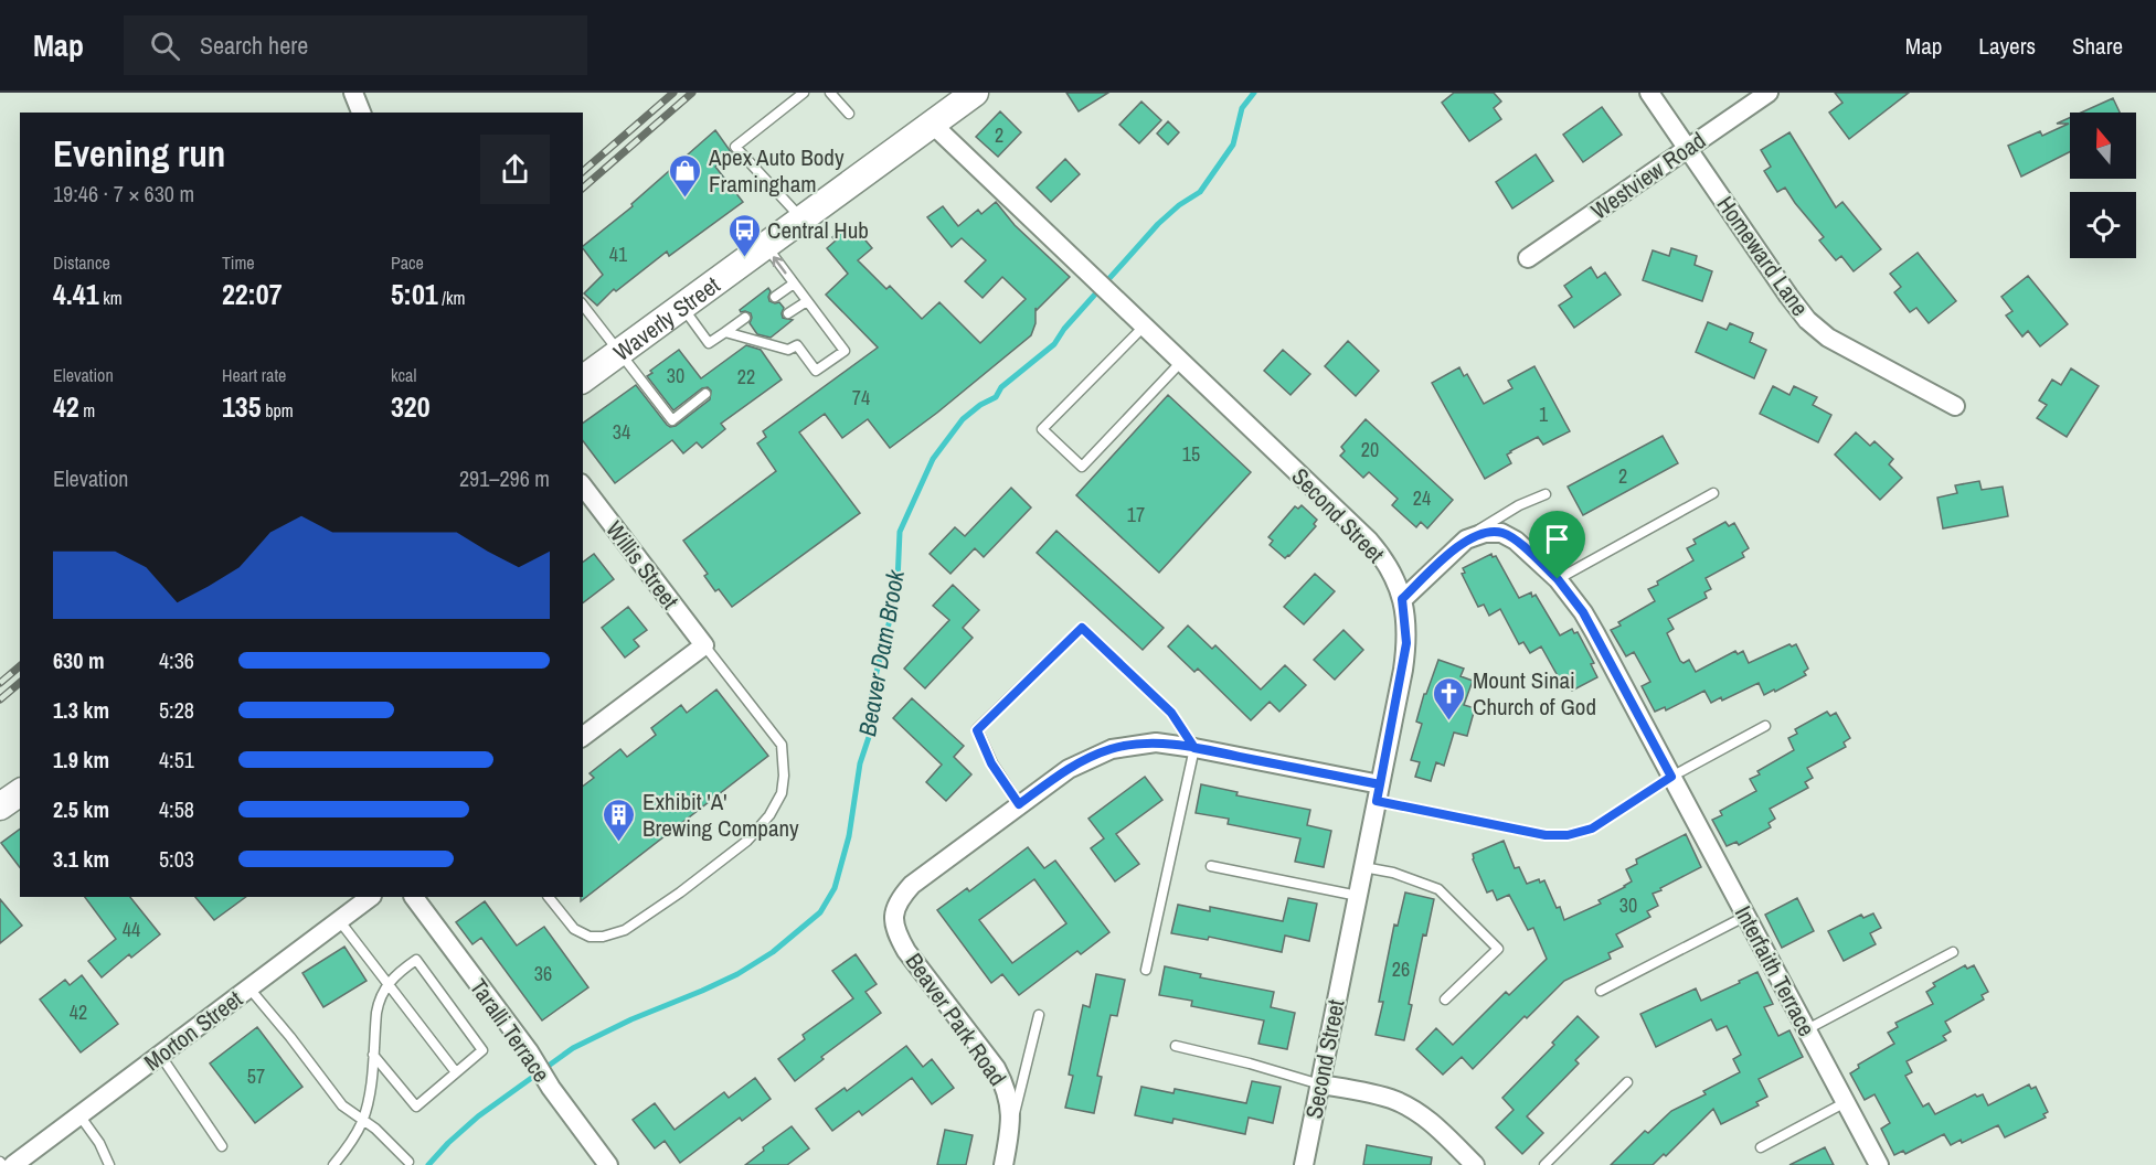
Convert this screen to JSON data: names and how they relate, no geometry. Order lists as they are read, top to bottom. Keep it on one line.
{"streets":{"main road":["Waverly Street"],"street":["Westview Road","Homeward Lane","Second Street","Willis Street","Interfaith Terrace","Beaver Park Road","Morton Street","Taralli Terrace"]},"crossings":[["Westview Road","Homeward Lane"],["Waverly Street","Second Street"]],"water":["Beaver Dam Brook"],"places":{"shop":["Apex Auto Body Framingham"],"bus stop":["Central Hub"],"church":["Mount Sinai Church of God"],"building":["Exhibit 'A' Brewing Company"]},"house_numbers":["2","41","30","22","74","1","34","20","15","2","24","17","30","44","26","36","42","57"],"north":"top","page":{"header":"Map","search":"Search here","nav":["Map","Layers","Share"],"heading":["Evening run","19:46 · 7 × 630 m"],"stats":[["Distance","4.41 km"],["Time","22:07"],["Pace","5:01 /km"],["Elevation","42 m"],["Heart rate","135 bpm"],["kcal","320"]],"chart":["Elevation","291–296 m"],"list":[{"name":"630 m","note":"4:36"},{"name":"1.3 km","note":"5:28"},{"name":"1.9 km","note":"4:51"},{"name":"2.5 km","note":"4:58"},{"name":"3.1 km","note":"5:03"}]}}
